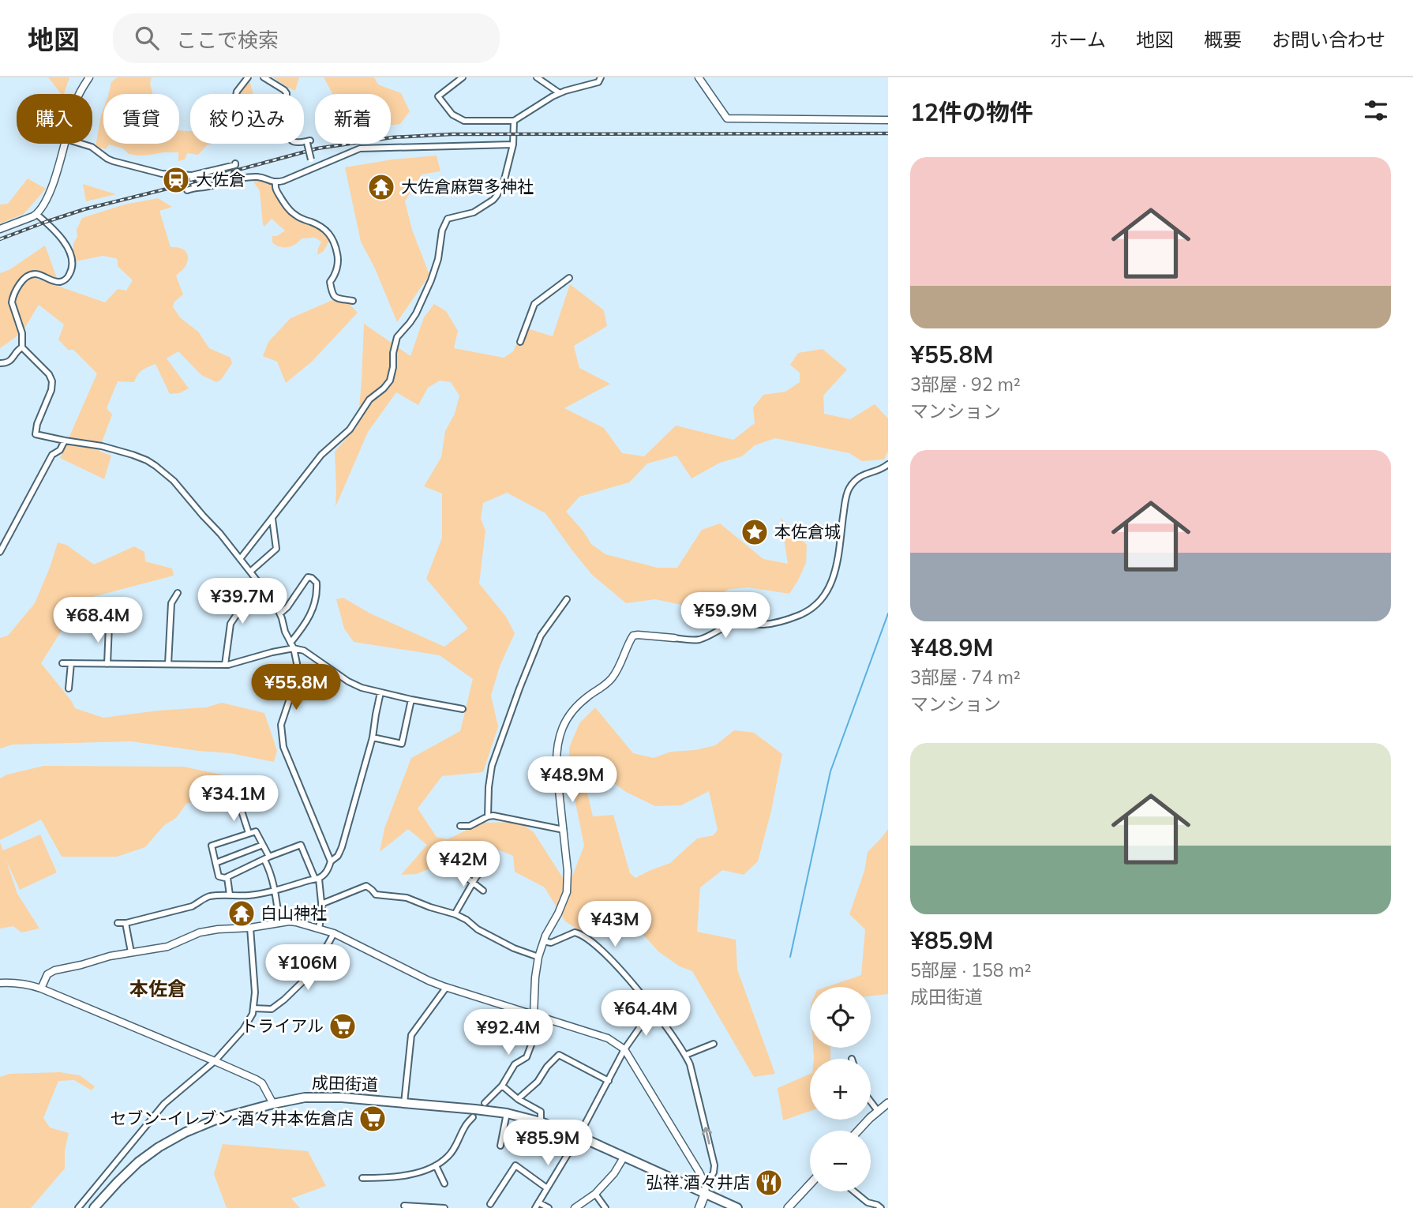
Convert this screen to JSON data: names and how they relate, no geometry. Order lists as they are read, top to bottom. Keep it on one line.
{"streets":{"highway":["成田街道"]},"districts":["本佐倉"],"places":{"station":["大佐倉"],"temple":["大佐倉麻賀多神社","白山神社"],"place":["本佐倉城"],"supermarket":["トライアル","セブン-イレブン 酒々井本佐倉店"],"restaurant":["弘祥 酒々井店"]},"page":{"header":"地図","search":"ここで検索","nav":["ホーム","地図","概要","お問い合わせ"],"heading":"12件の物件","chip":["購入","賃貸","絞り込み","新着"],"list":[{"name":"¥55.8M","note":"3部屋 · 92 m² · マンション"},{"name":"¥48.9M","note":"3部屋 · 74 m² · マンション"},{"name":"¥85.9M","note":"5部屋 · 158 m² · 成田街道"}],"price":["¥39.7M","¥59.9M","¥68.4M","¥55.8M","¥48.9M","¥34.1M","¥42M","¥43M","¥106M","¥64.4M","¥92.4M","¥85.9M"],"map_buttons":["+","−"]}}
